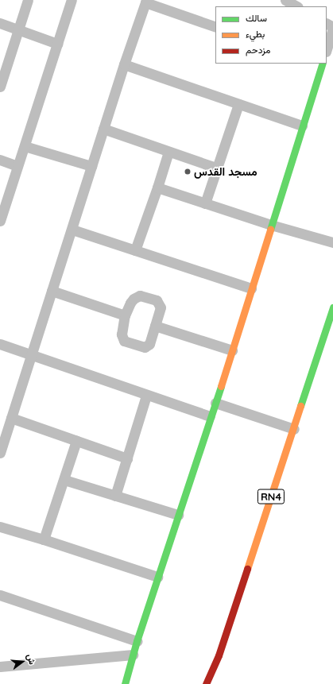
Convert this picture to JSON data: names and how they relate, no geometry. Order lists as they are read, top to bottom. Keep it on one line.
{"streets":{"street":["RN4"]},"places":["مسجد القدس"],"legend":["سالك","بطيء","مزدحم"],"north":"right"}
